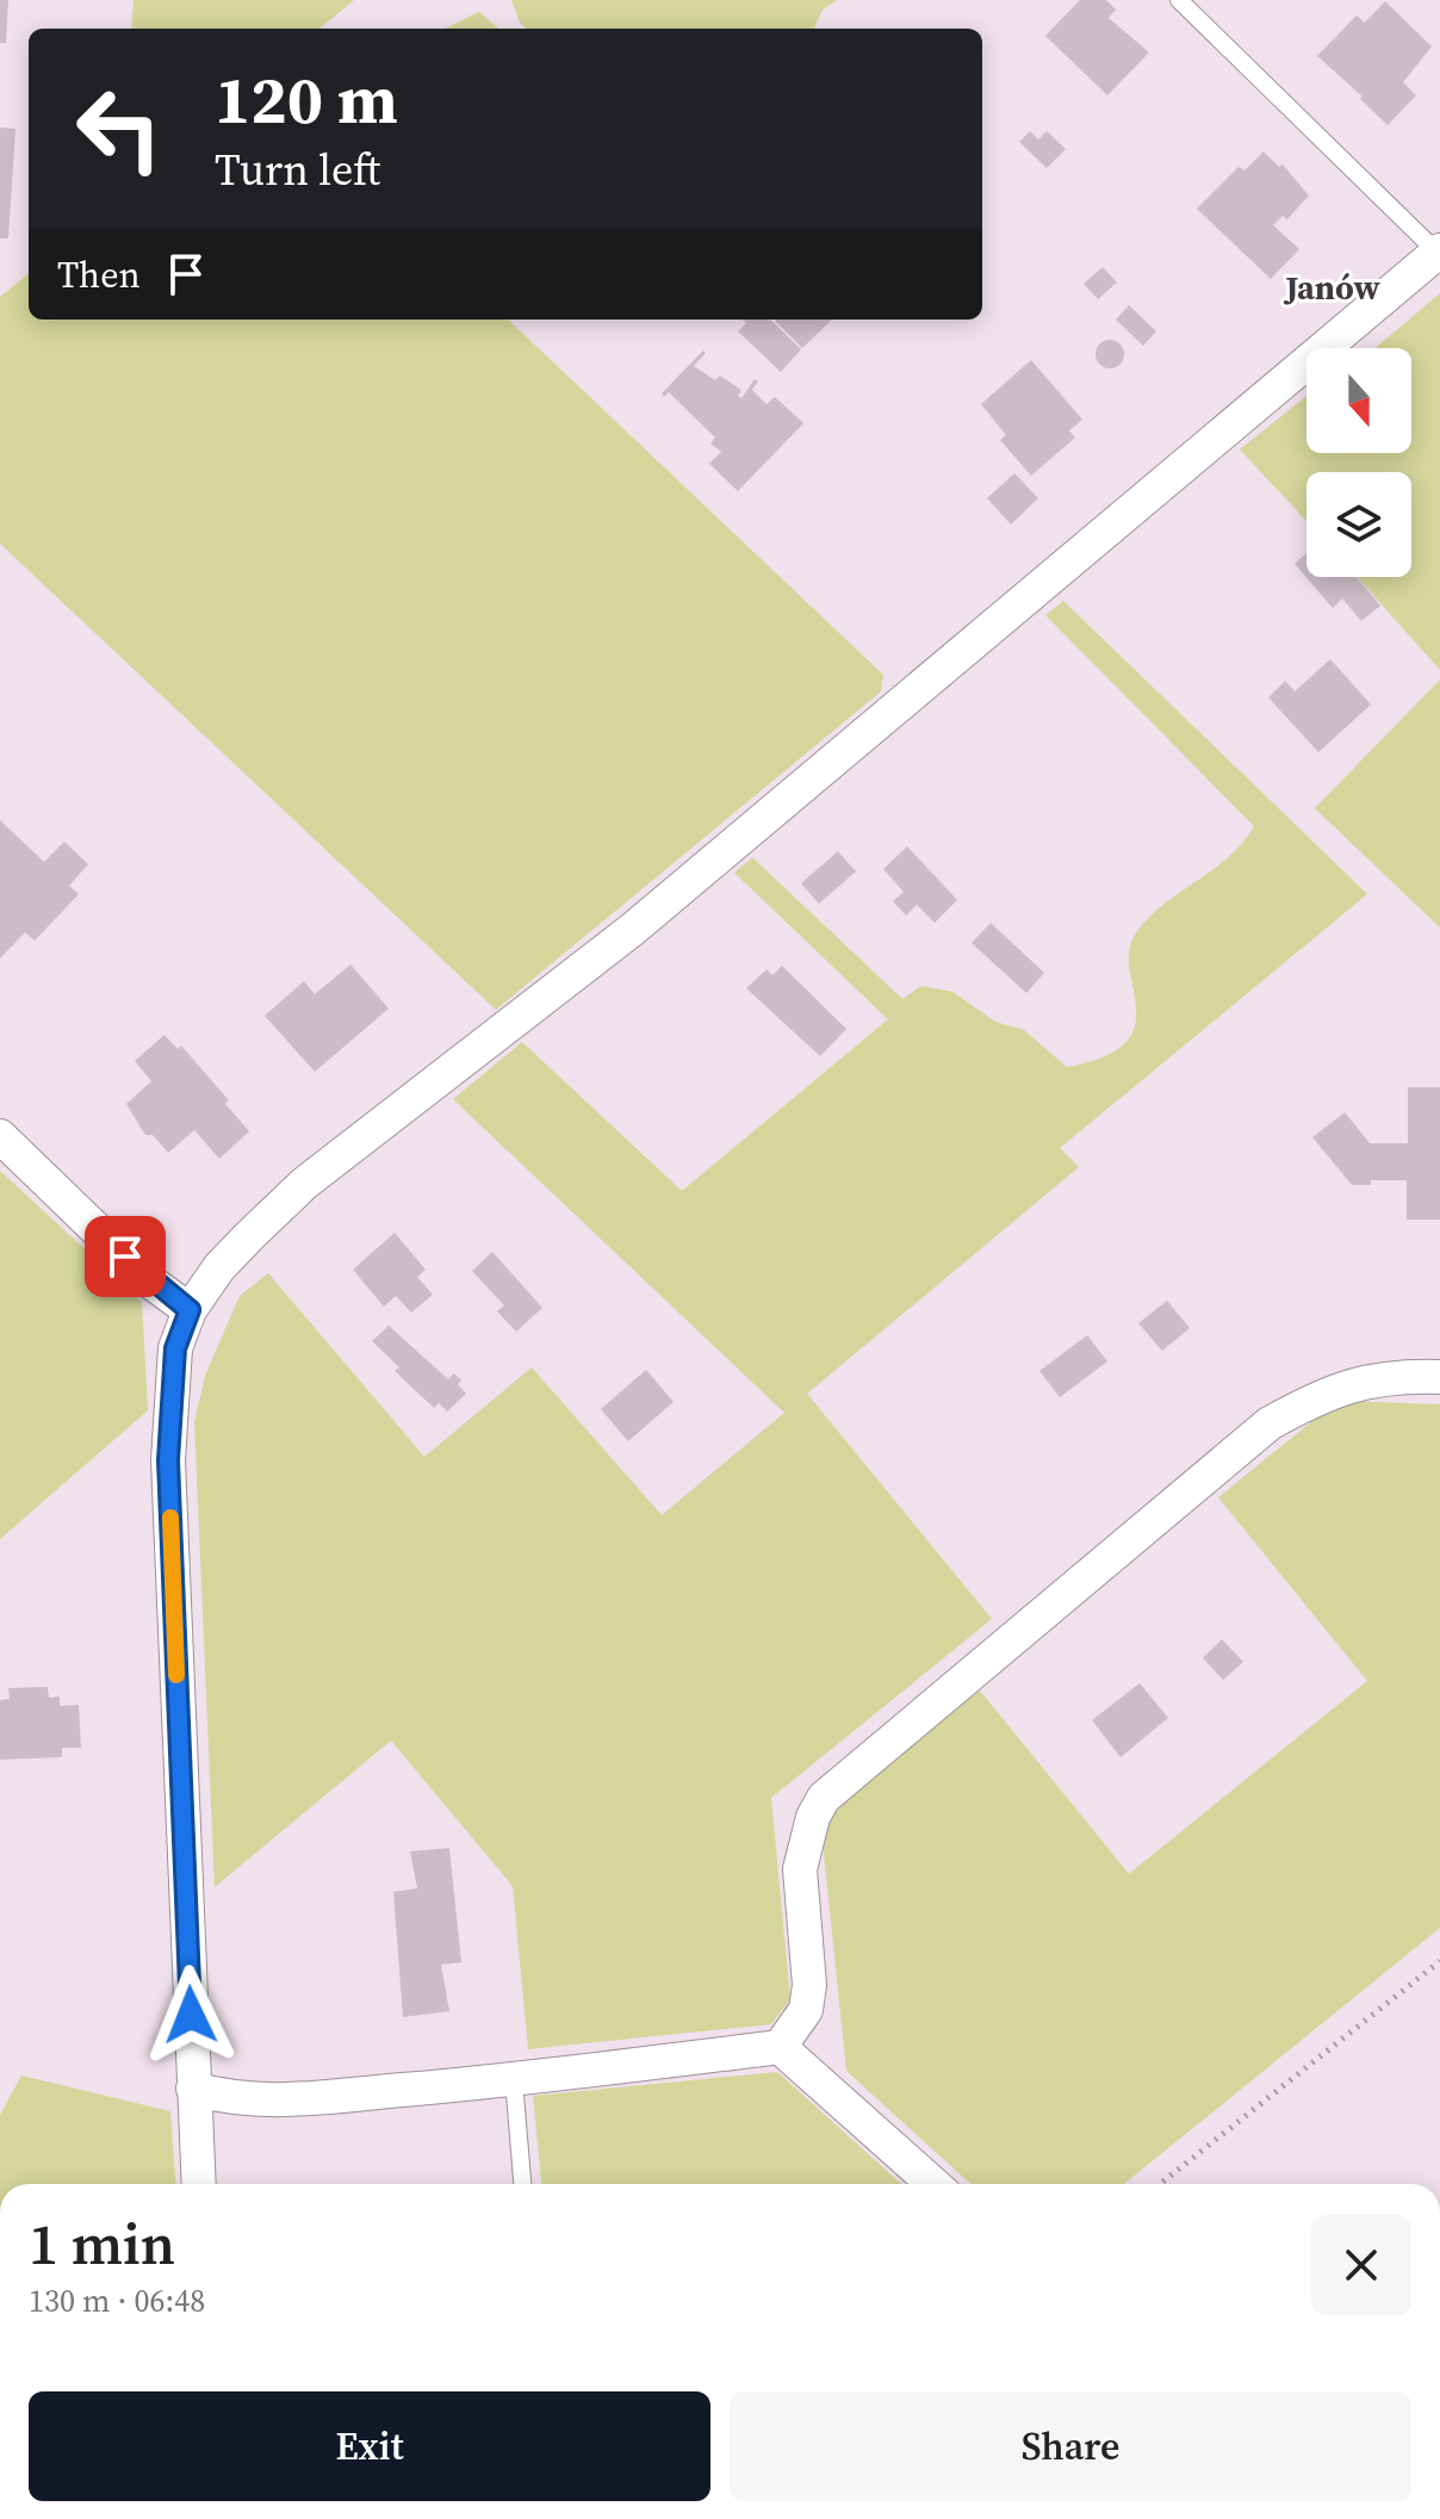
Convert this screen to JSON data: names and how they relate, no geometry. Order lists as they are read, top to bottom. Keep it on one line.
{"districts":["Janów"],"north":"bottom","page":{"turn":["120 m","Turn left"],"then":"Then","heading":["1 min","130 m · 06:48"],"buttons":["Exit","Share"]}}
